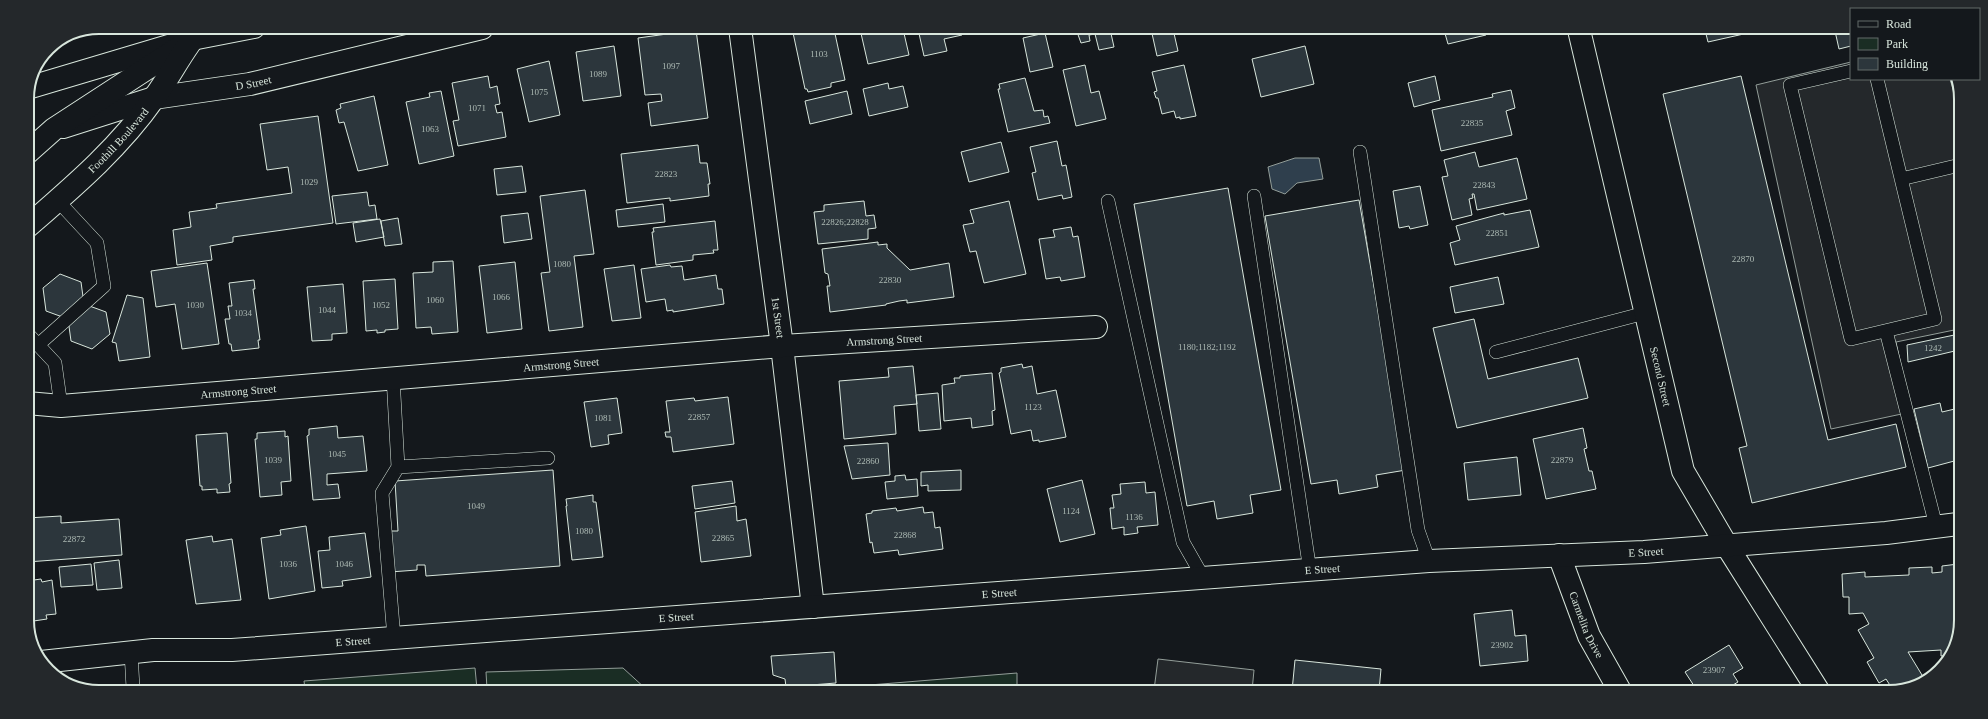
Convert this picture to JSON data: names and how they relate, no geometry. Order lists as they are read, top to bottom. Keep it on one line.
{"streets":{"street":["D Street","Foothill Boulevard","1st Street","Armstrong Street","Second Street","E Street","Carmelita Drive"]},"crossings":[["D Street","Foothill Boulevard"],["1st Street","Armstrong Street"],["1st Street","E Street"],["Second Street","E Street"],["E Street","Carmelita Drive"]],"house_numbers":["1103","1097","1089","1075","1071","22835","1063","22823","1029","22843","22826;22828","22851","22870","1080","22830","1066","1060","1030","1052","1044","1034","1180;1182;1192","1242","1123","22857","1081","1045","1039","22879","22860","1049","1124","1136","1080","22868","22865","22872","1036","1046","23902","23907"],"legend":["Road","Park","Building"]}
